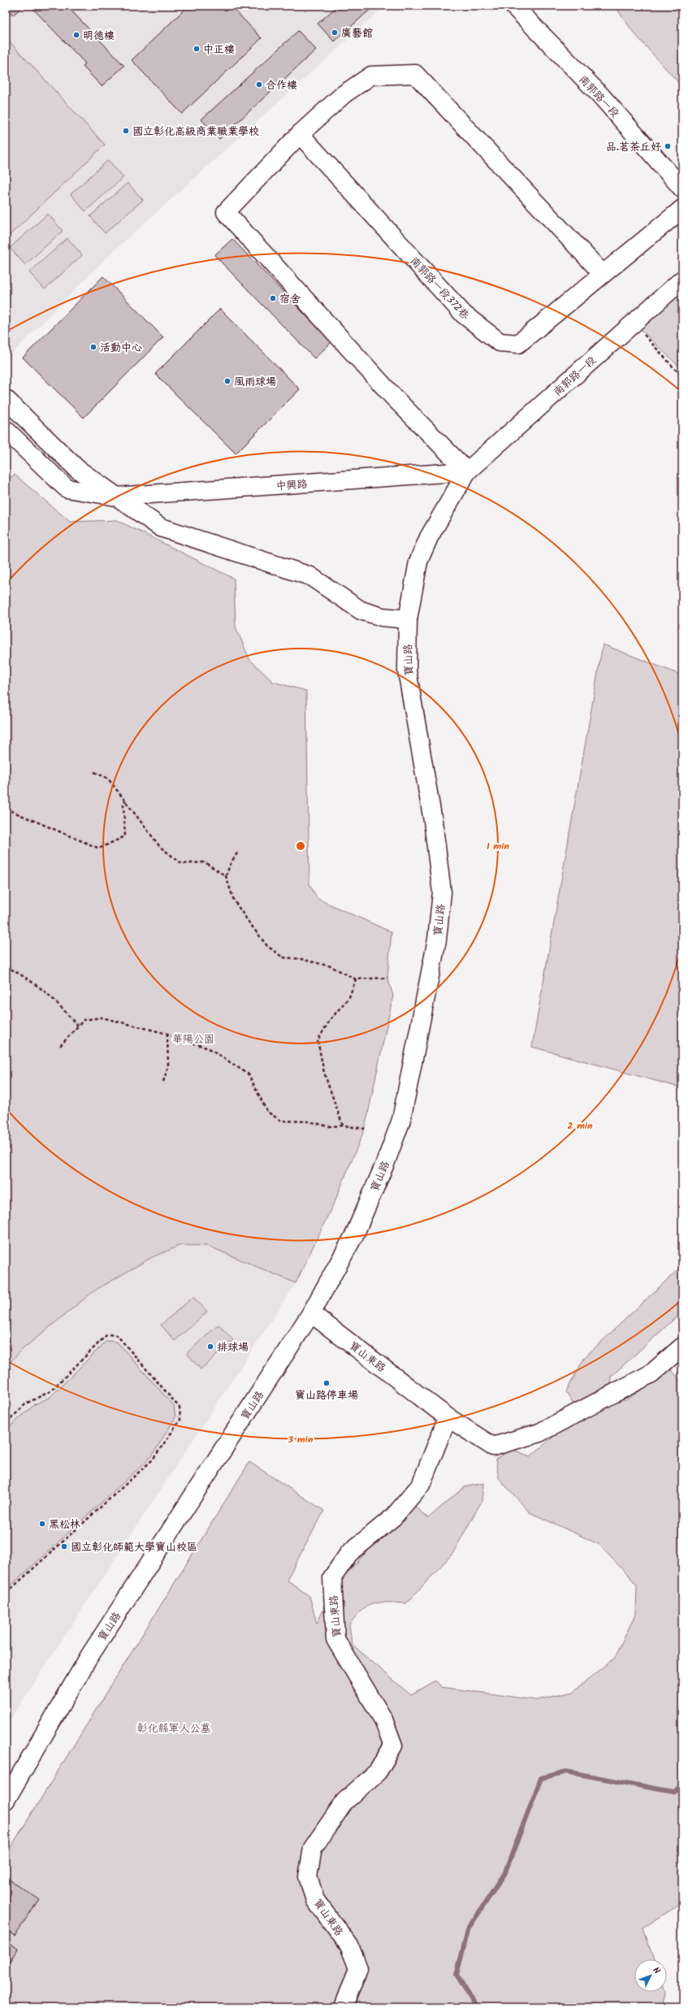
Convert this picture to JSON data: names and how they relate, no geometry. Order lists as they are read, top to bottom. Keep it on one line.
{"streets":{"street":["南郭路一段","南郭路一段372巷","中興路","寶山路","寶山東路"]},"crossings":[["南郭路一段","中興路"],["南郭路一段","寶山路"],["中興路","寶山路"],["寶山路","寶山東路"]],"parks":["華陽公園","彰化縣軍人公墓"],"places":["廣藝館","明德樓","中正樓","合作樓","國立彰化高級商業職業學校","品.茗茶丘好","宿舍","活動中心","風雨球場","排球場","寶山路停車場","黑松林","國立彰化師範大學寶山校區"],"north":"top right","rings":["1 min","2 min","3 min"]}
